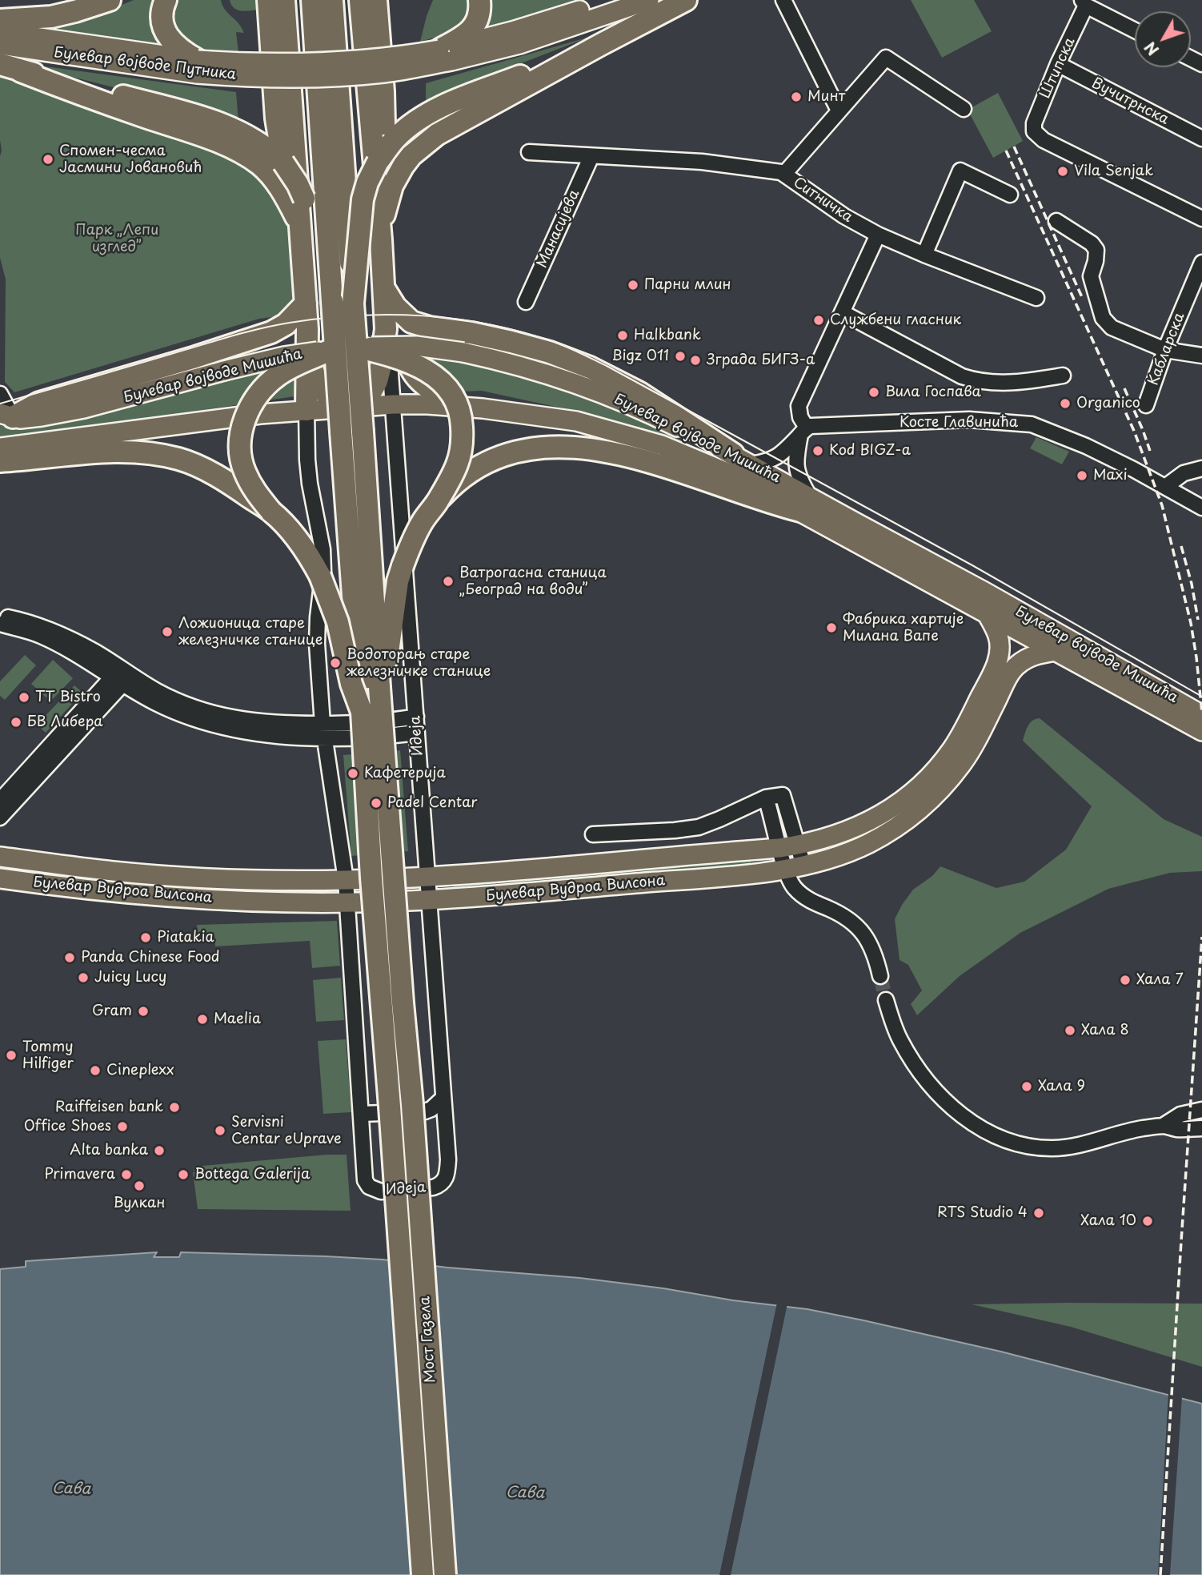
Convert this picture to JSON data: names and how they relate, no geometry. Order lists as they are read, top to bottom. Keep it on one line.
{"streets":{"highway":["Мост Газела"],"main road":["Булевар војводе Путника","Булевар војводе Мишића","Булевар Вудроа Вилсона"],"street":["Штипска","Вучитрнска","Ситничка","Манасијева","Кабларска","Косте Главинића","Идеја"]},"crossings":[["Штипска","Вучитрнска"],["Ситничка","Манасијева"],["Булевар војводе Мишића","Идеја"],["Булевар војводе Мишића","Булевар Вудроа Вилсона"],["Идеја","Булевар Вудроа Вилсона"]],"water":["Сава"],"parks":["Парк „Лепи изглед”"],"places":["Минт","Спомен-чесма Јасмини Јовановић","Vila Senjak","Парни млин","Службени гласник","Halkbank","Bigz 011","Зграда БИГЗ-а","Вила Госпава","Organico","Kod BIGZ-a","Maxi","Ватрогасна станица „Београд на води”","Фабрика хартије Милана Вапе","Ложионица старе железничке станице","Водоторањ старе железничке станице","TT Bistro","БВ Либера","Кафетерија","Padel Centar","Piatakia","Panda Chinese Food","Juicy Lucy","Хала 7","Gram","Maelia","Хала 8","Tommy Hilfiger","Cineplexx","Хала 9","Raiffeisen bank","Office Shoes","Servisni Centar eUprave","Alta banka","Primavera","Bottega Galerija","Вулкан","RTS Studio 4","Хала 10"],"north":"bottom left"}
